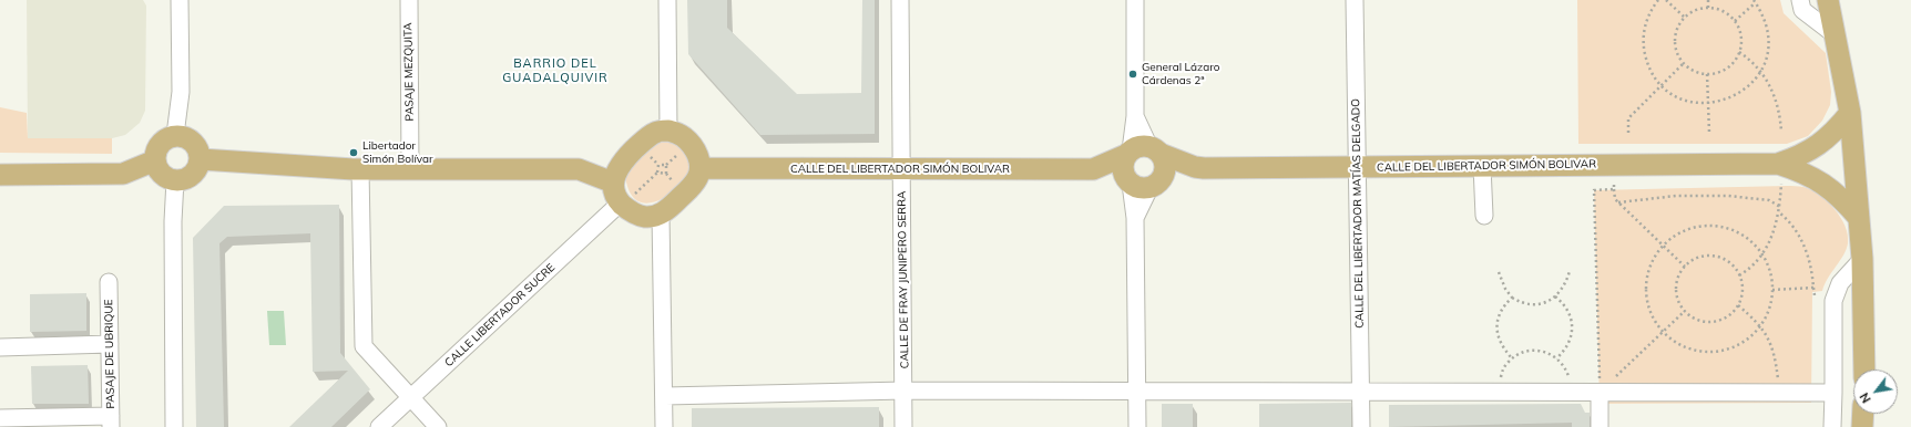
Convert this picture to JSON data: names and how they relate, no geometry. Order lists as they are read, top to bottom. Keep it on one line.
{"streets":{"main road":["CALLE DEL LIBERTADOR SIMÓN BOLIVAR"],"street":["PASAJE MEZQUITA","CALLE DEL LIBERTADOR MATÍAS DELGADO","CALLE DE FRAY JUNIPERO SERRA","CALLE LIBERTADOR SUCRE","PASAJE DE UBRIQUE"]},"crossings":[["CALLE DEL LIBERTADOR SIMÓN BOLIVAR","CALLE DEL LIBERTADOR MATÍAS DELGADO"],["CALLE DEL LIBERTADOR SIMÓN BOLIVAR","CALLE DE FRAY JUNIPERO SERRA"]],"districts":["BARRIO DEL GUADALQUIVIR"],"places":["General Lázaro Cárdenas 2ª","Libertador Simón Bolívar"],"north":"bottom left"}
